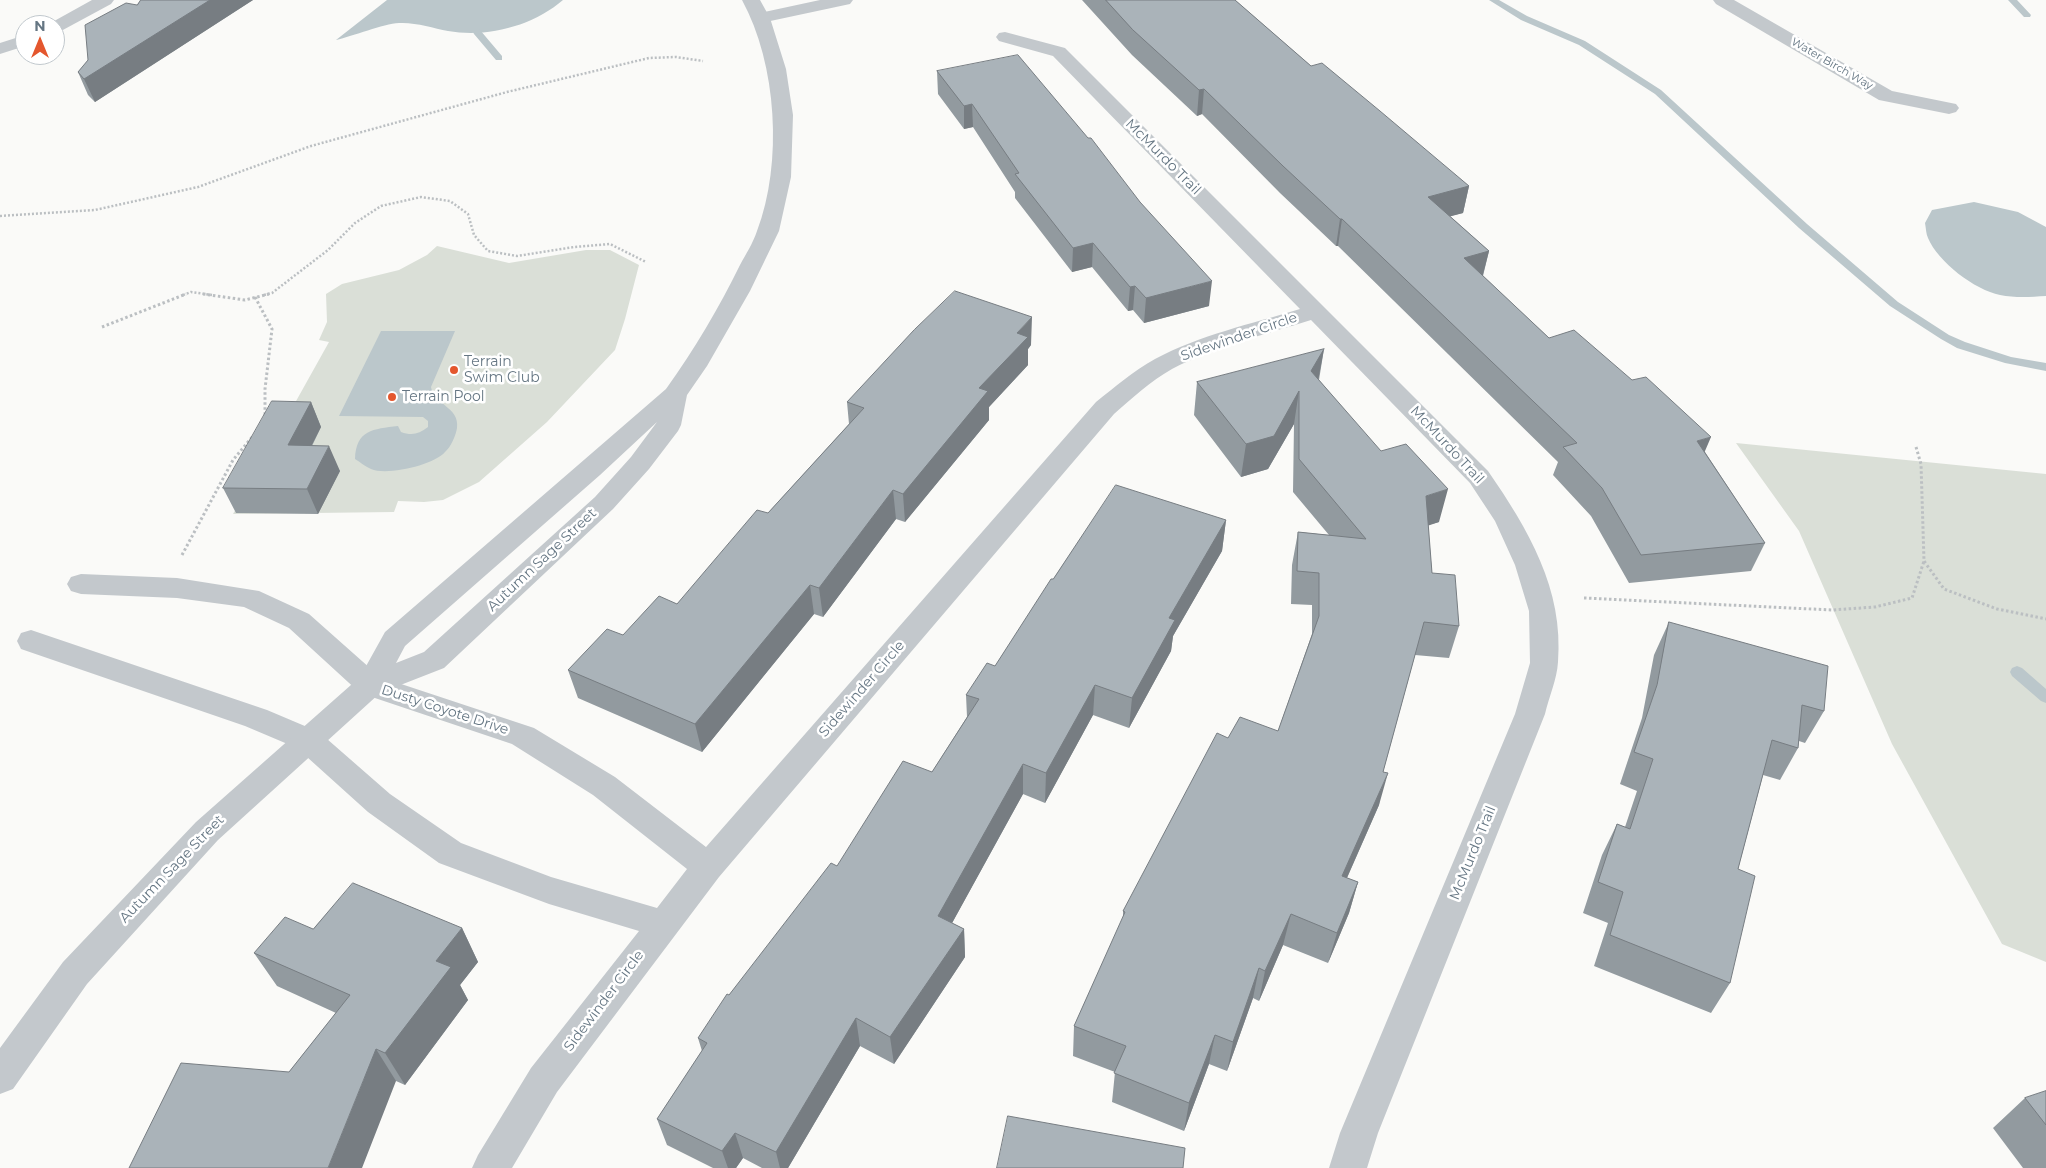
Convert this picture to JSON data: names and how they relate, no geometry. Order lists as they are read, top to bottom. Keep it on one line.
{"streets":{"street":["Water Birch Way","McMurdo Trail","Sidewinder Circle","Autumn Sage Street","Dusty Coyote Drive"]},"crossings":[["McMurdo Trail","Sidewinder Circle"],["Sidewinder Circle","Dusty Coyote Drive"],["Autumn Sage Street","Dusty Coyote Drive"]],"places":["Terrain Swim Club","Terrain Pool"],"north":"top"}
